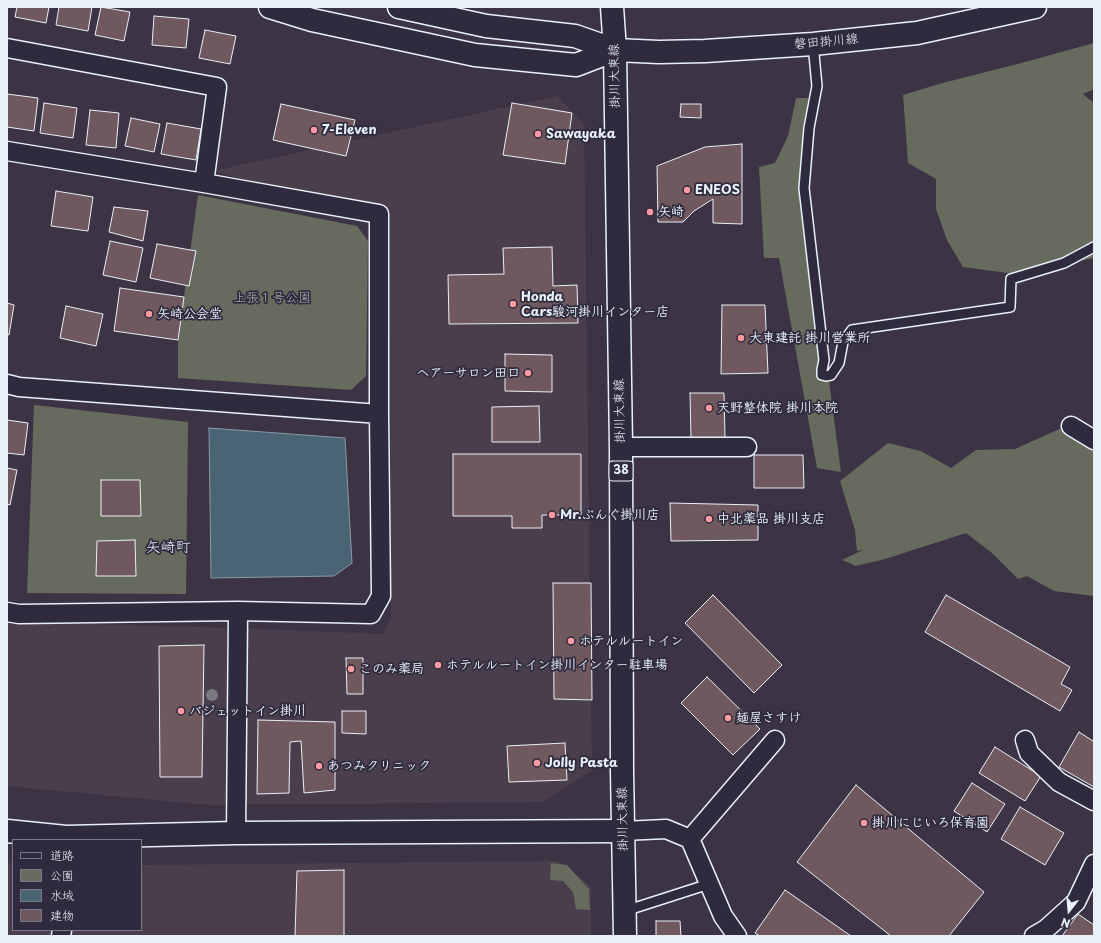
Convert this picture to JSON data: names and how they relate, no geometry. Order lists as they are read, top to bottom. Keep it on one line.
{"streets":{"main road":["磐田掛川線","掛川大東線","38"]},"crossings":[["磐田掛川線","掛川大東線"]],"districts":["矢崎町"],"parks":["上張１号公園"],"places":["7-Eleven","Sawayaka","ENEOS","矢崎","Honda Cars駿河掛川インター店","矢崎公会堂","大東建託 掛川営業所","ヘアーサロン田口","天野整体院 掛川本院","Mr.ぶんぐ掛川店","中北薬品 掛川支店","ホテルルートイン","ホテルルートイン掛川インター駐車場","このみ薬局","バジェットイン掛川","麺屋さすけ","Jolly Pasta","あつみクリニック","掛川にじいろ保育園"],"legend":["道路","公園","水域","建物"],"north":"bottom"}
